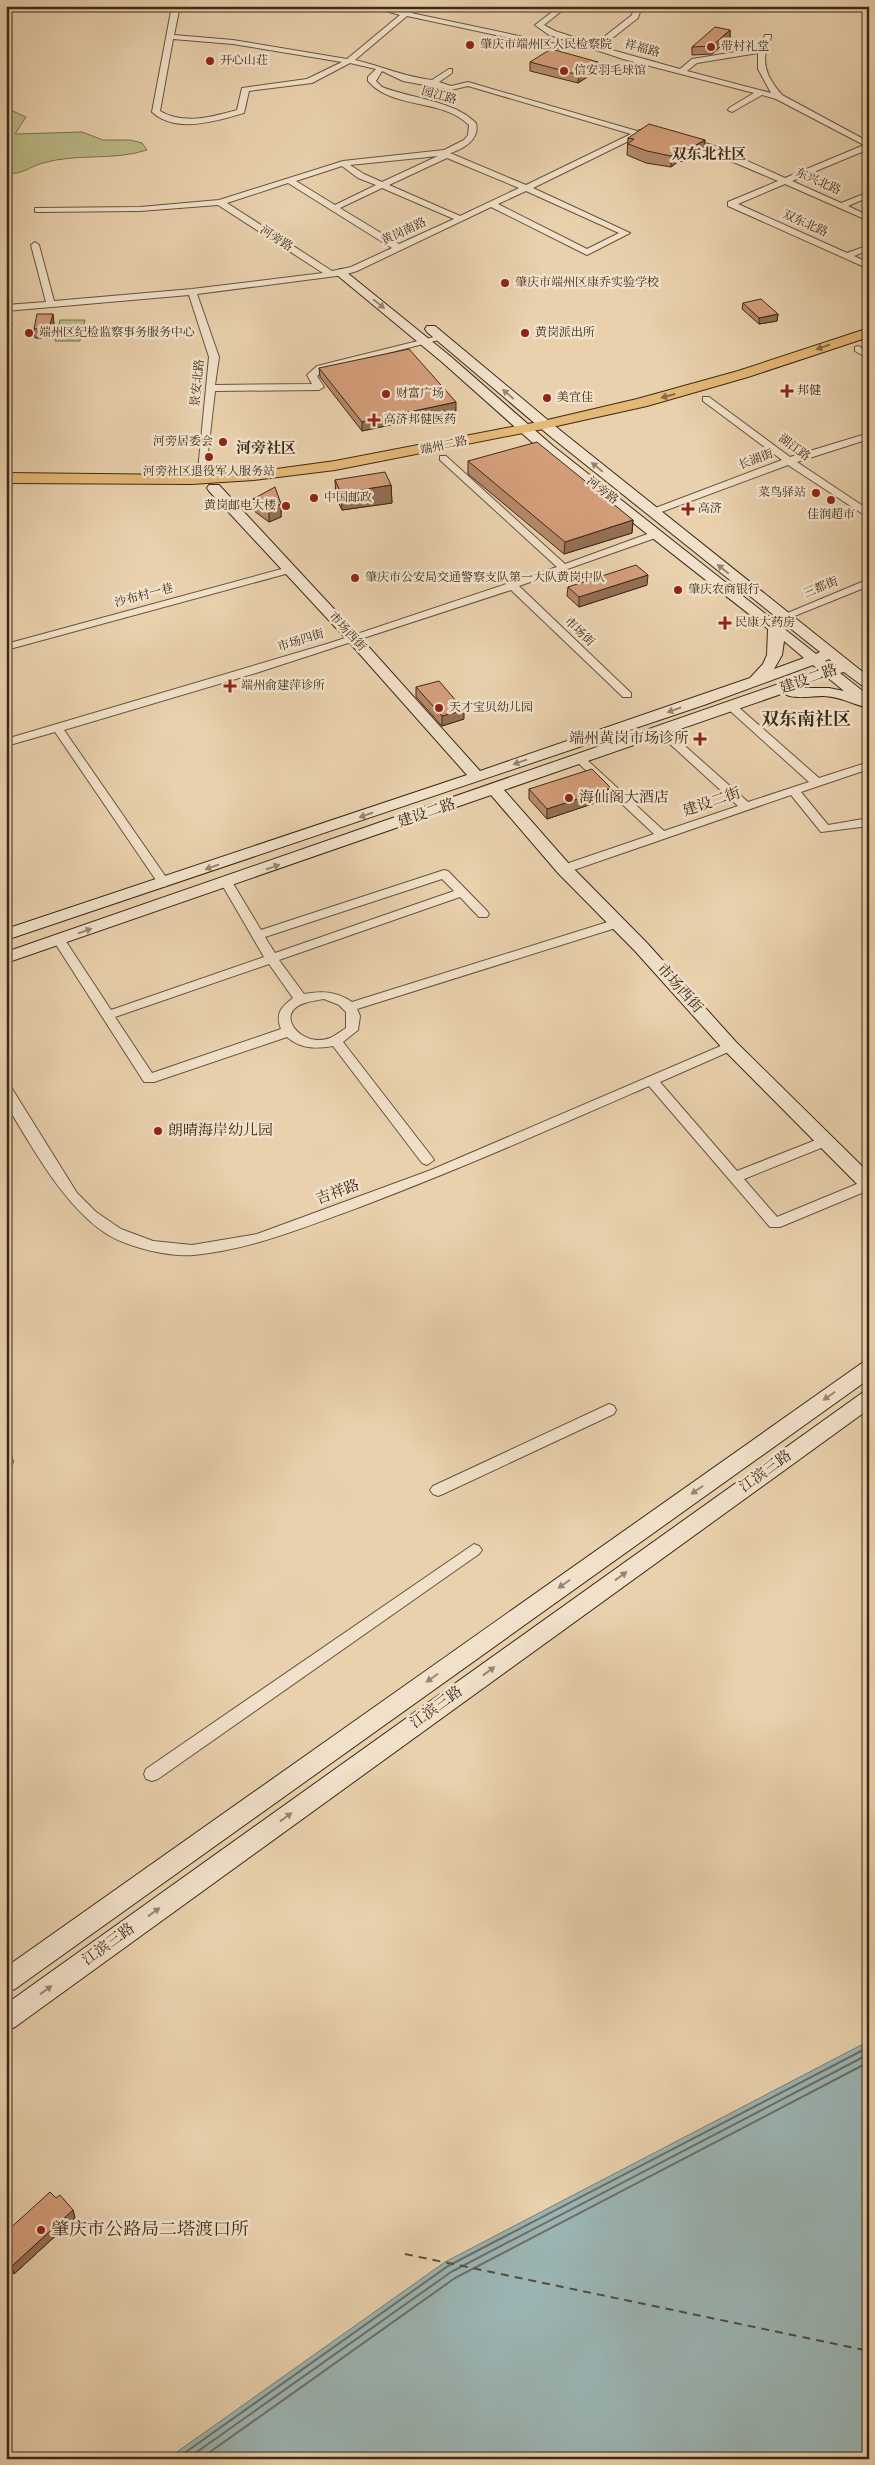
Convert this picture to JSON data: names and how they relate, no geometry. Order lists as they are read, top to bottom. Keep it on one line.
{"streets":{"main road":["端州二路","建设二路"],"street":["祥福路","园江路","东兴北路","双东北路","黄岗南路","河旁路","景安北路","湖江路","长湖街","三都街","沙布村一巷","市场西街","市场街","市场四街","建设二街","吉祥路","江滨三路"]},"crossings":[["东兴北路","双东北路"],["黄岗南路","河旁路"],["黄岗南路","景安北路"],["河旁路","端州二路"],["河旁路","长湖街"],["河旁路","三都街"],["河旁路","市场四街"],["河旁路","建设二路"],["景安北路","端州二路"],["端州二路","湖江路"],["端州二路","市场西街"],["湖江路","长湖街"],["沙布村一巷","市场西街"],["市场西街","市场四街"],["市场西街","建设二路"],["市场西街","建设二街"],["市场西街","吉祥路"],["市场街","市场四街"]],"districts":["双东北社区","河旁社区","双东南社区"],"places":{"other":["肇庆市端州区人民检察院","带村礼堂","开心山荘","信安羽毛球馆","肇庆市端州区康乔实验学校","端州区纪检监察事务服务中心","黄岗派出所","财富广场","美宜佳","河旁居委会","河旁社区退役军人服务站","菜鸟驿站","中国邮政","佳润超市","黄岗邮电大楼","肇庆市公安局交通警察支队第一大队黄岗中队","肇庆农商银行","天才宝贝幼儿园","海仙阁大酒店","朗晴海岸幼儿园","肇庆市公路局二塔渡口所"],"health":["邦健","高济邦健医药","高济","民康大药房","端州俞建萍诊所","端州黄岗市场诊所"]}}
